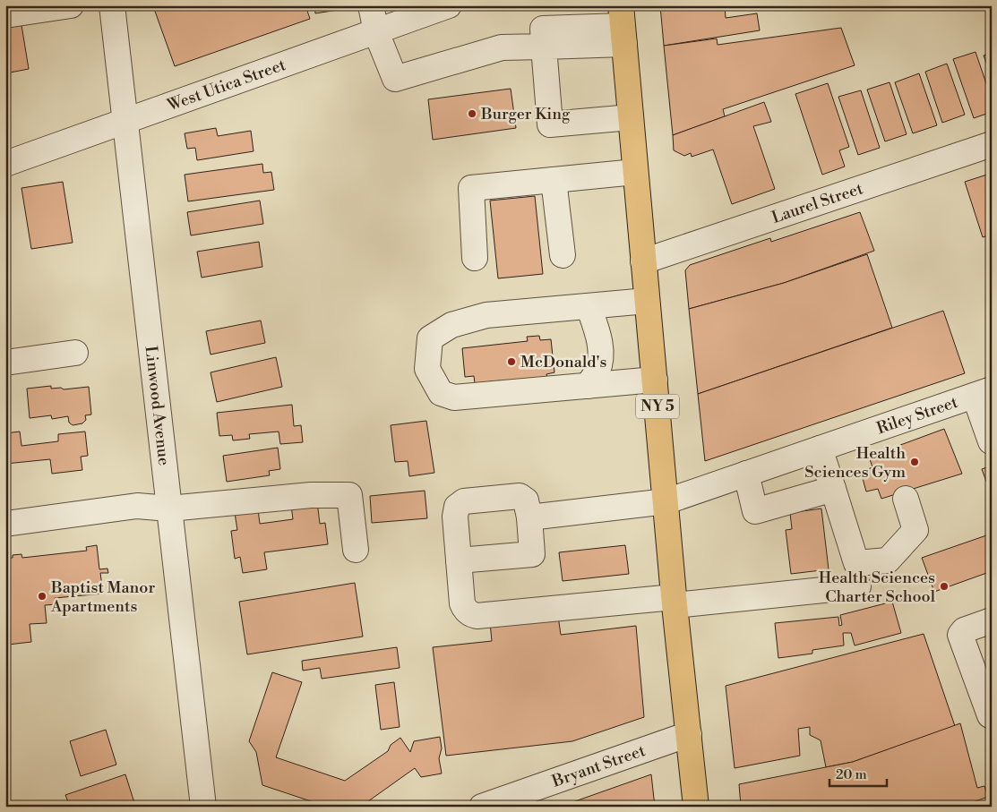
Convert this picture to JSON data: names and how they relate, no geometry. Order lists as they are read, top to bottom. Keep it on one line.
{"streets":{"main road":["NY 5"],"street":["West Utica Street","Laurel Street","Linwood Avenue","Riley Street","Bryant Street"]},"crossings":[["West Utica Street","Linwood Avenue"],["Laurel Street","NY 5"],["NY 5","Riley Street"],["NY 5","Bryant Street"]],"places":["Burger King","McDonald's","Health Sciences Gym","Health Sciences Charter School","Baptist Manor Apartments"],"scale_bar":"20 m"}
